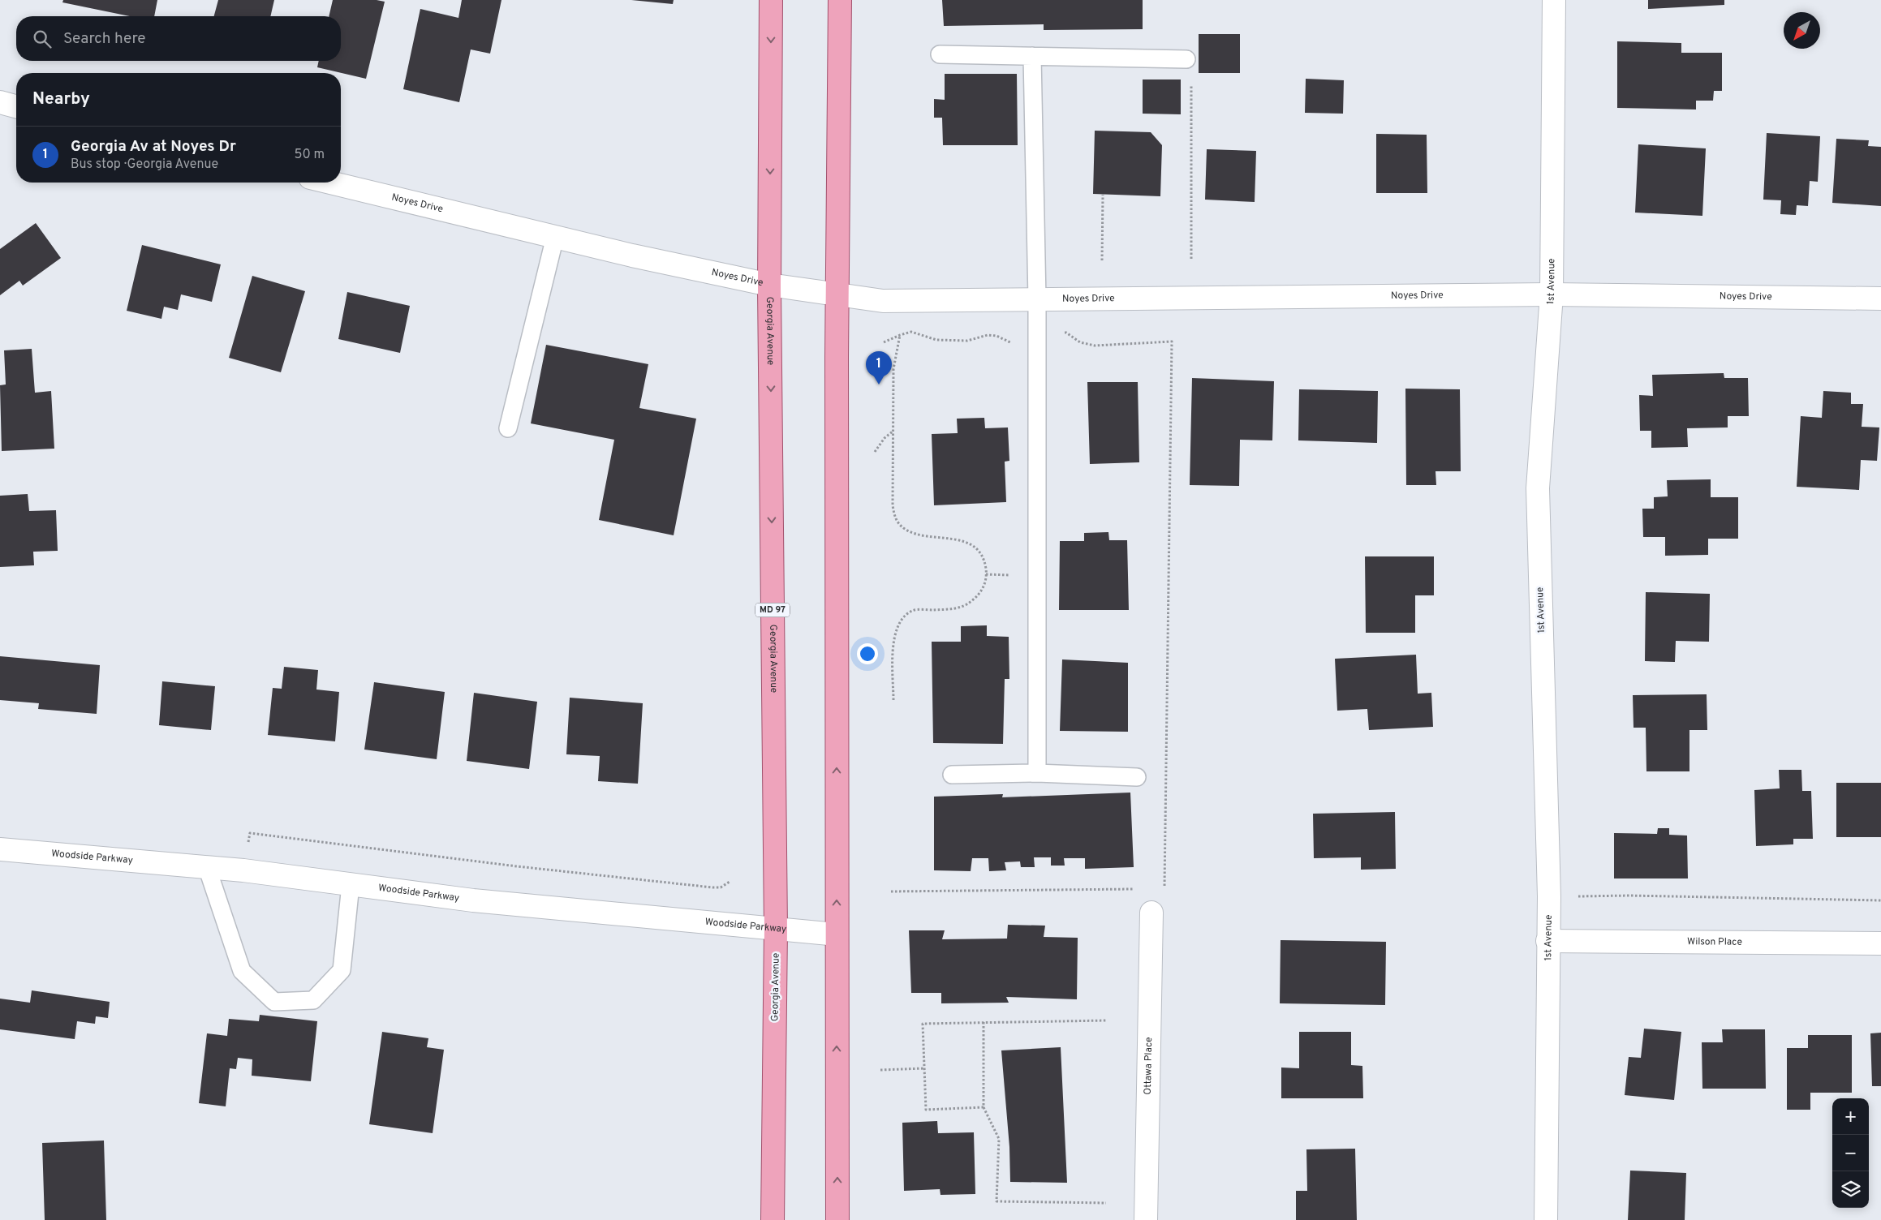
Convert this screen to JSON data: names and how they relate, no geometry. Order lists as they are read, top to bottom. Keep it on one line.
{"streets":{"main road":["Georgia Avenue","MD 97"],"street":["Noyes Drive","1st Avenue","Woodside Parkway","Wilson Place","Ottawa Place"]},"crossings":[["Noyes Drive","1st Avenue"],["Noyes Drive","Georgia Avenue"],["1st Avenue","Wilson Place"],["Georgia Avenue","Woodside Parkway"]],"north":"bottom left","page":{"search":"Search here","heading":"Nearby","list":[{"mark":"1","name":"Georgia Av at Noyes Dr","note":"Bus stop · Georgia Avenue","value":"50 m"}],"pins":"1","map_buttons":["+","−"]}}
